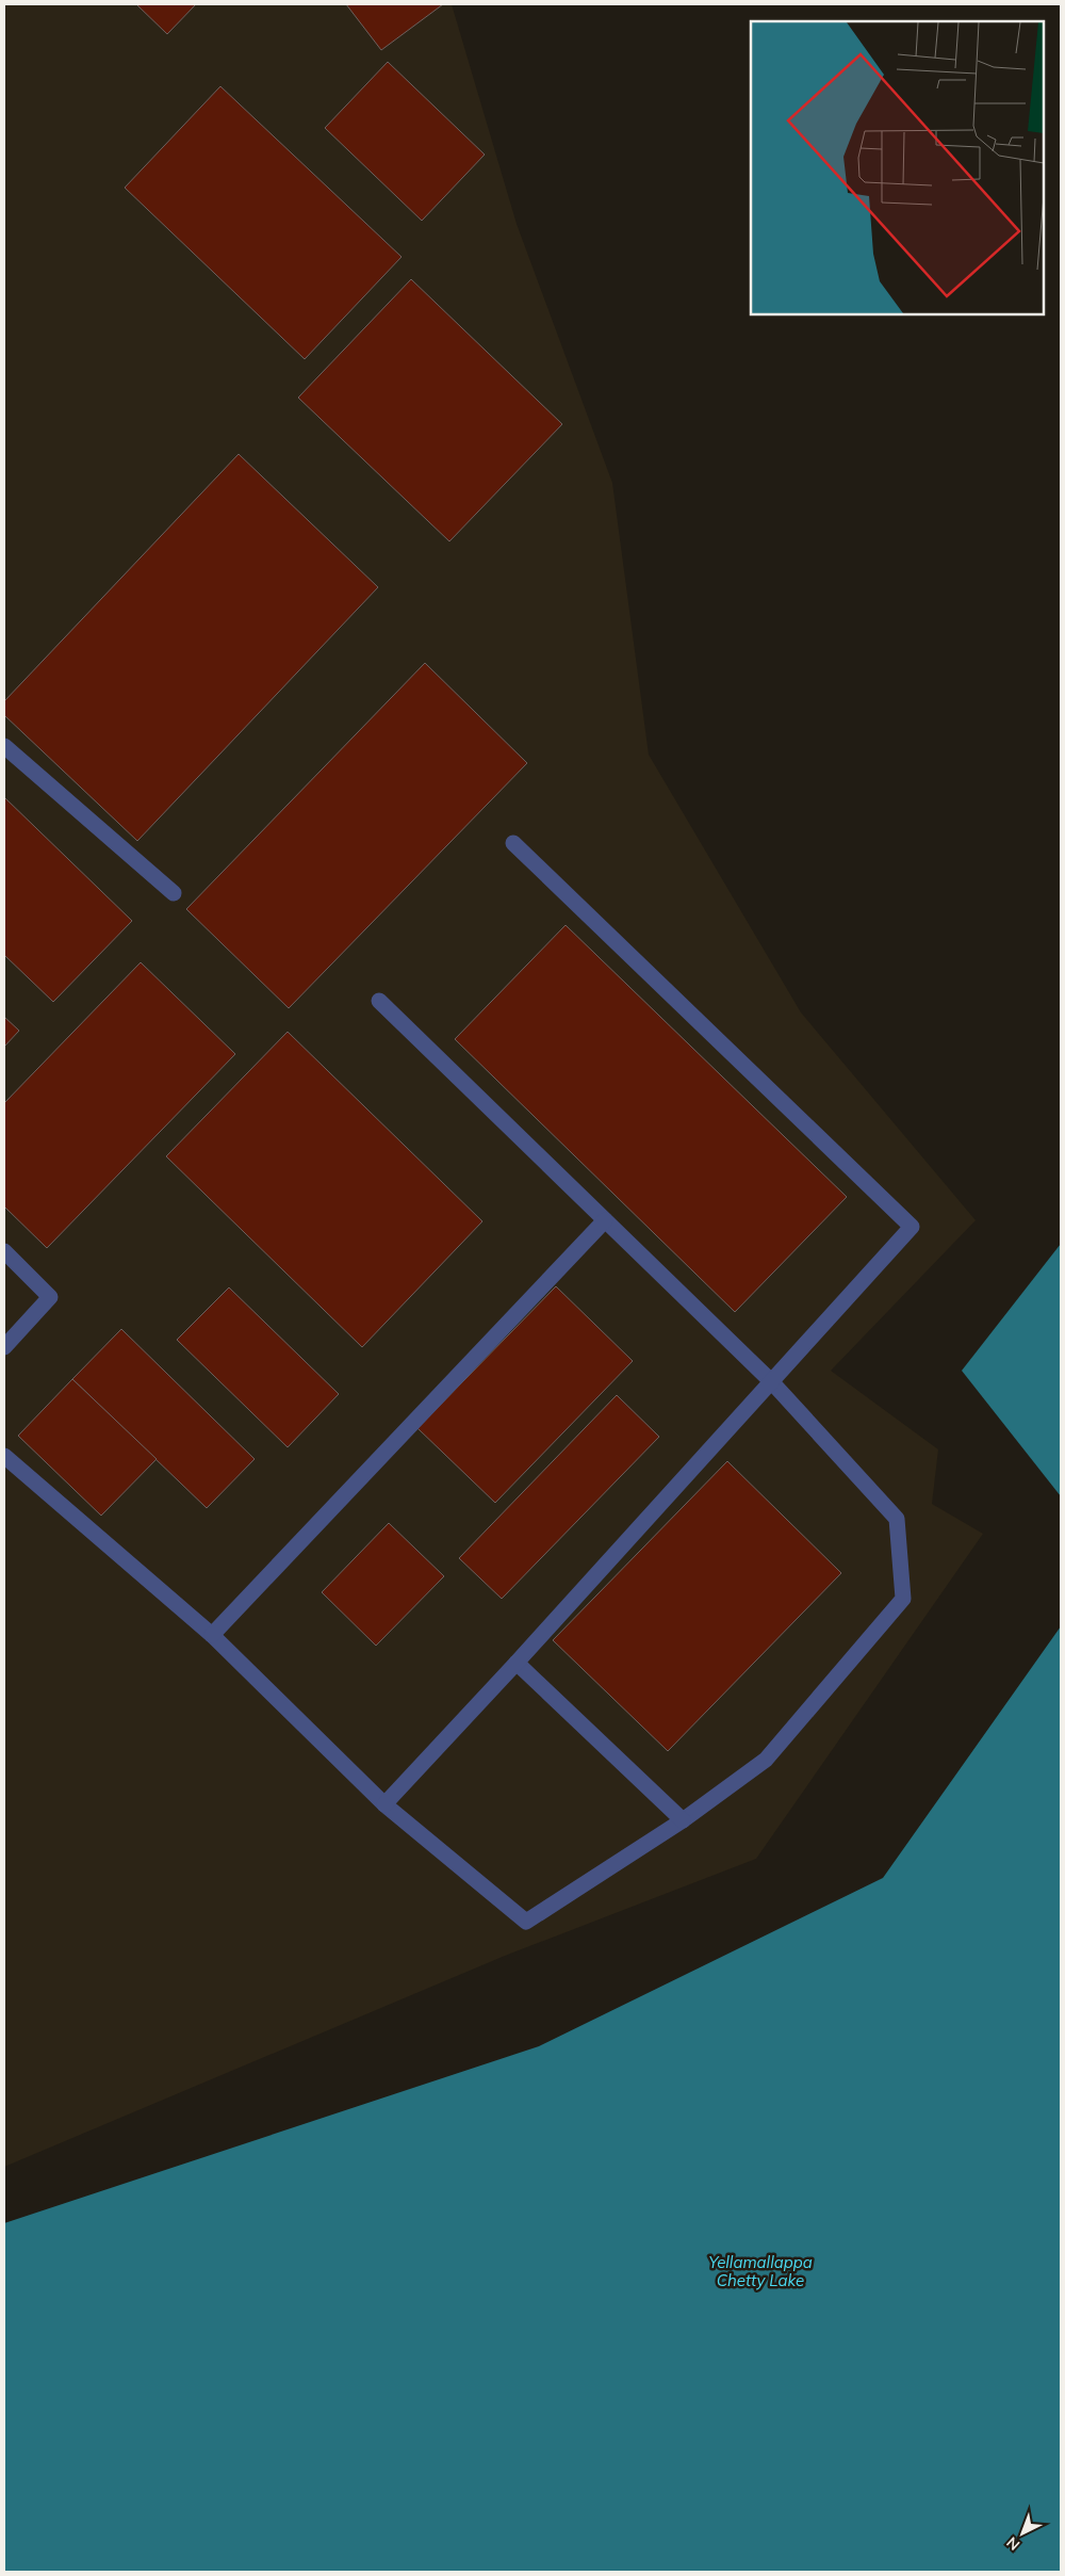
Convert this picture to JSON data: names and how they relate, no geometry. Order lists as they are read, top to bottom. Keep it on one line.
{"water":["Yellamallappa Chetty Lake"],"north":"bottom left"}
